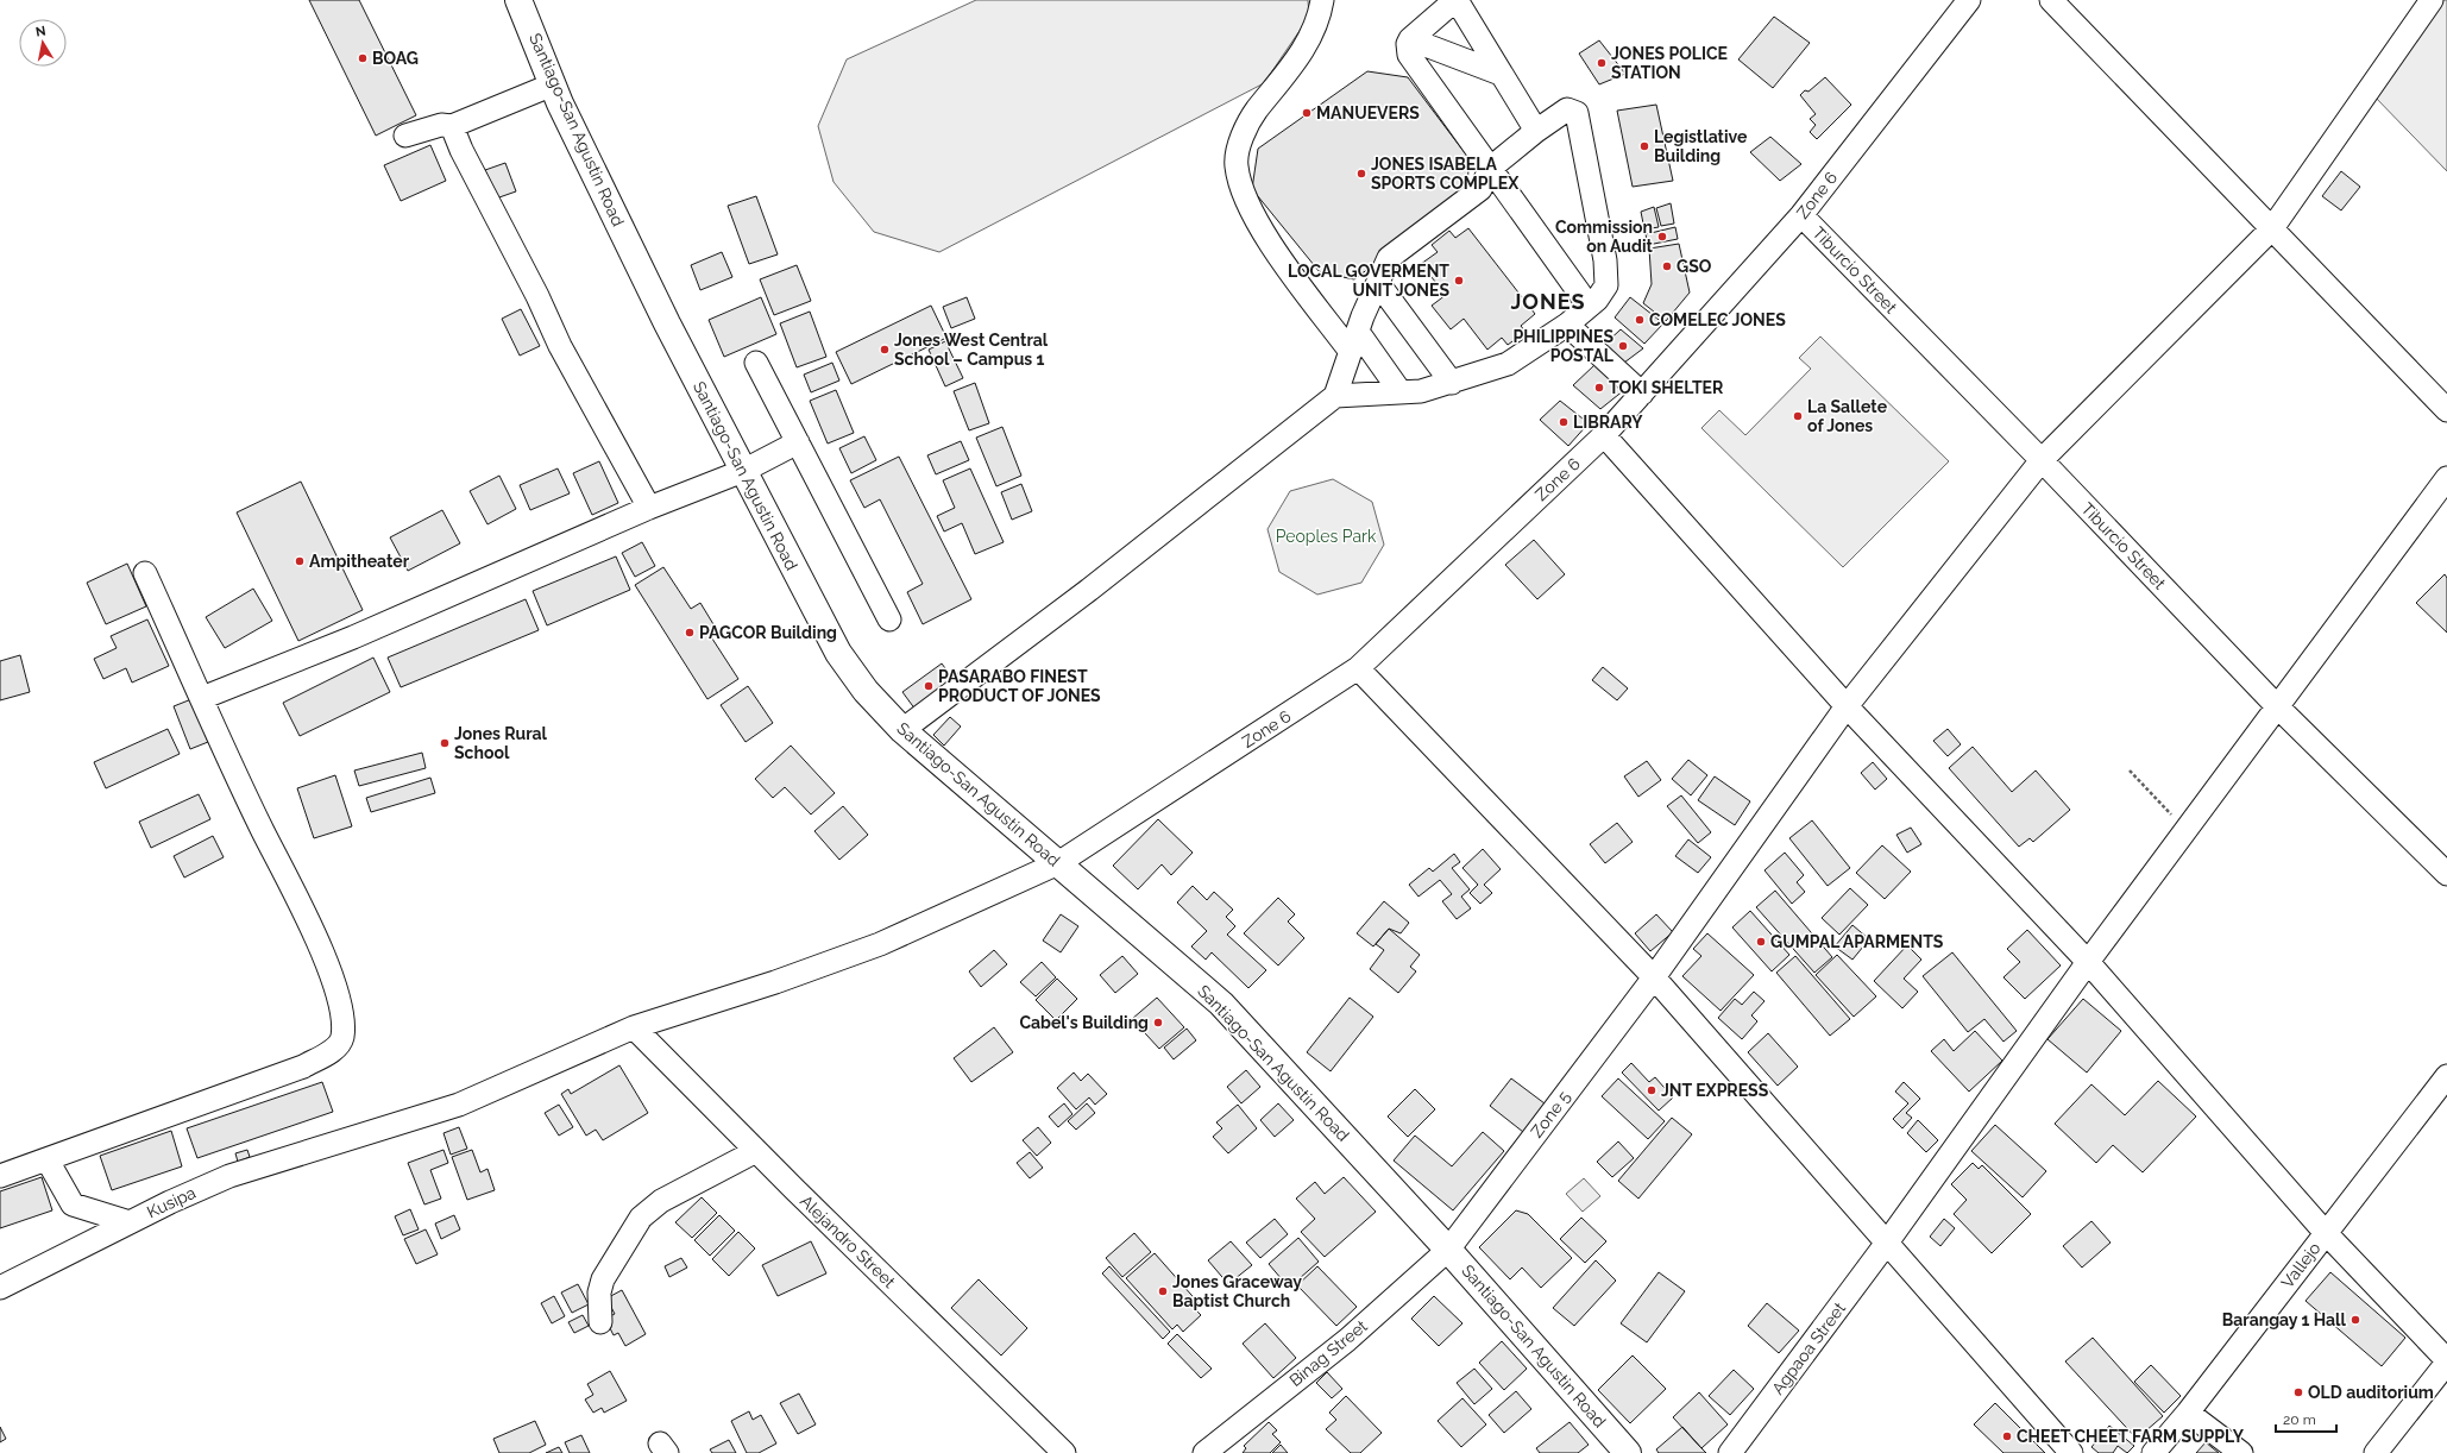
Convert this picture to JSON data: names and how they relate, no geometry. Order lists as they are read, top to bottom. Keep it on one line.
{"streets":{"main road":["Santiago-San Agustin Road"],"street":["Zone 6","Tiburcio Street","Zone 5","Kusipa","Alejandro Street","Vallejo","Agpaoa Street","Binag Street"]},"crossings":[["Santiago-San Agustin Road","Zone 6"],["Santiago-San Agustin Road","Zone 5"],["Santiago-San Agustin Road","Binag Street"],["Zone 6","Tiburcio Street"],["Zone 6","Kusipa"],["Zone 6","Alejandro Street"],["Tiburcio Street","Zone 5"],["Tiburcio Street","Agpaoa Street"],["Zone 5","Binag Street"],["Kusipa","Alejandro Street"]],"districts":["JONES"],"parks":["Peoples Park"],"places":["BOAG","JONES POLICE STATION","MANUEVERS","Legistlative Building","JONES ISABELA SPORTS COMPLEX","Commission on Audit","GSO","LOCAL GOVERMENT UNIT JONES","COMELEC JONES","PHILIPPINES POSTAL","Jones West Central School – Campus 1","TOKI SHELTER","La Sallete of Jones","LIBRARY","Ampitheater","PAGCOR Building","PASARABO FINEST PRODUCT OF JONES","Jones Rural School","GUMPAL APARMENTS","Cabel's Building","JNT EXPRESS","Jones Graceway Baptist Church","Barangay 1 Hall","OLD auditorium","CHEET CHEET FARM SUPPLY"],"scale_bar":"20 m","north":"top"}
